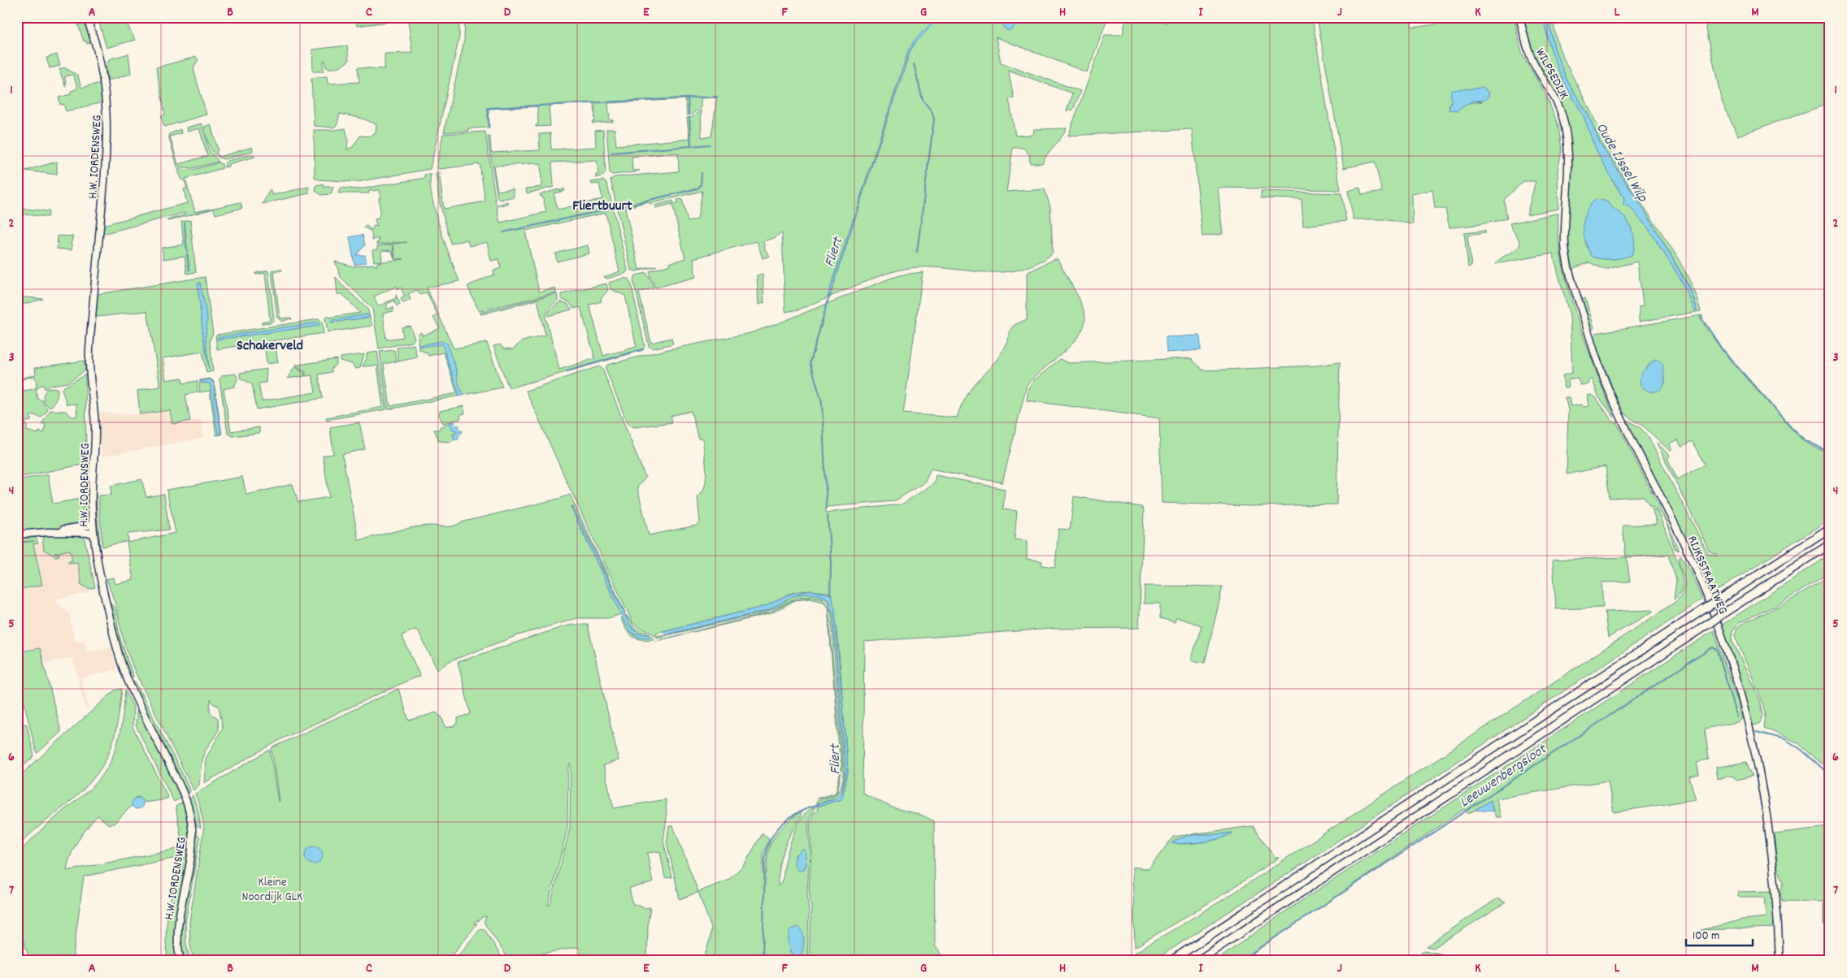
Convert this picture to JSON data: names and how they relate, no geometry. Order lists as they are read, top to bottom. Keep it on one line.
{"streets":{"main road":["WILPSEDIJK","H.W. IORDENSWEG","RIJKSSTRAATWEG"]},"crossings":[["WILPSEDIJK","RIJKSSTRAATWEG"]],"districts":["Fliertbuurt","Schakerveld"],"water":["Oude IJssel Wilp","Fliert","Leeuwenbergsloot"],"parks":["Kleine Noordijk GLK"],"scale_bar":"100 m","grid":{"columns":["A","B","C","D","E","F","G","H","I","J","K","L","M"],"rows":["1","2","3","4","5","6","7"]}}
